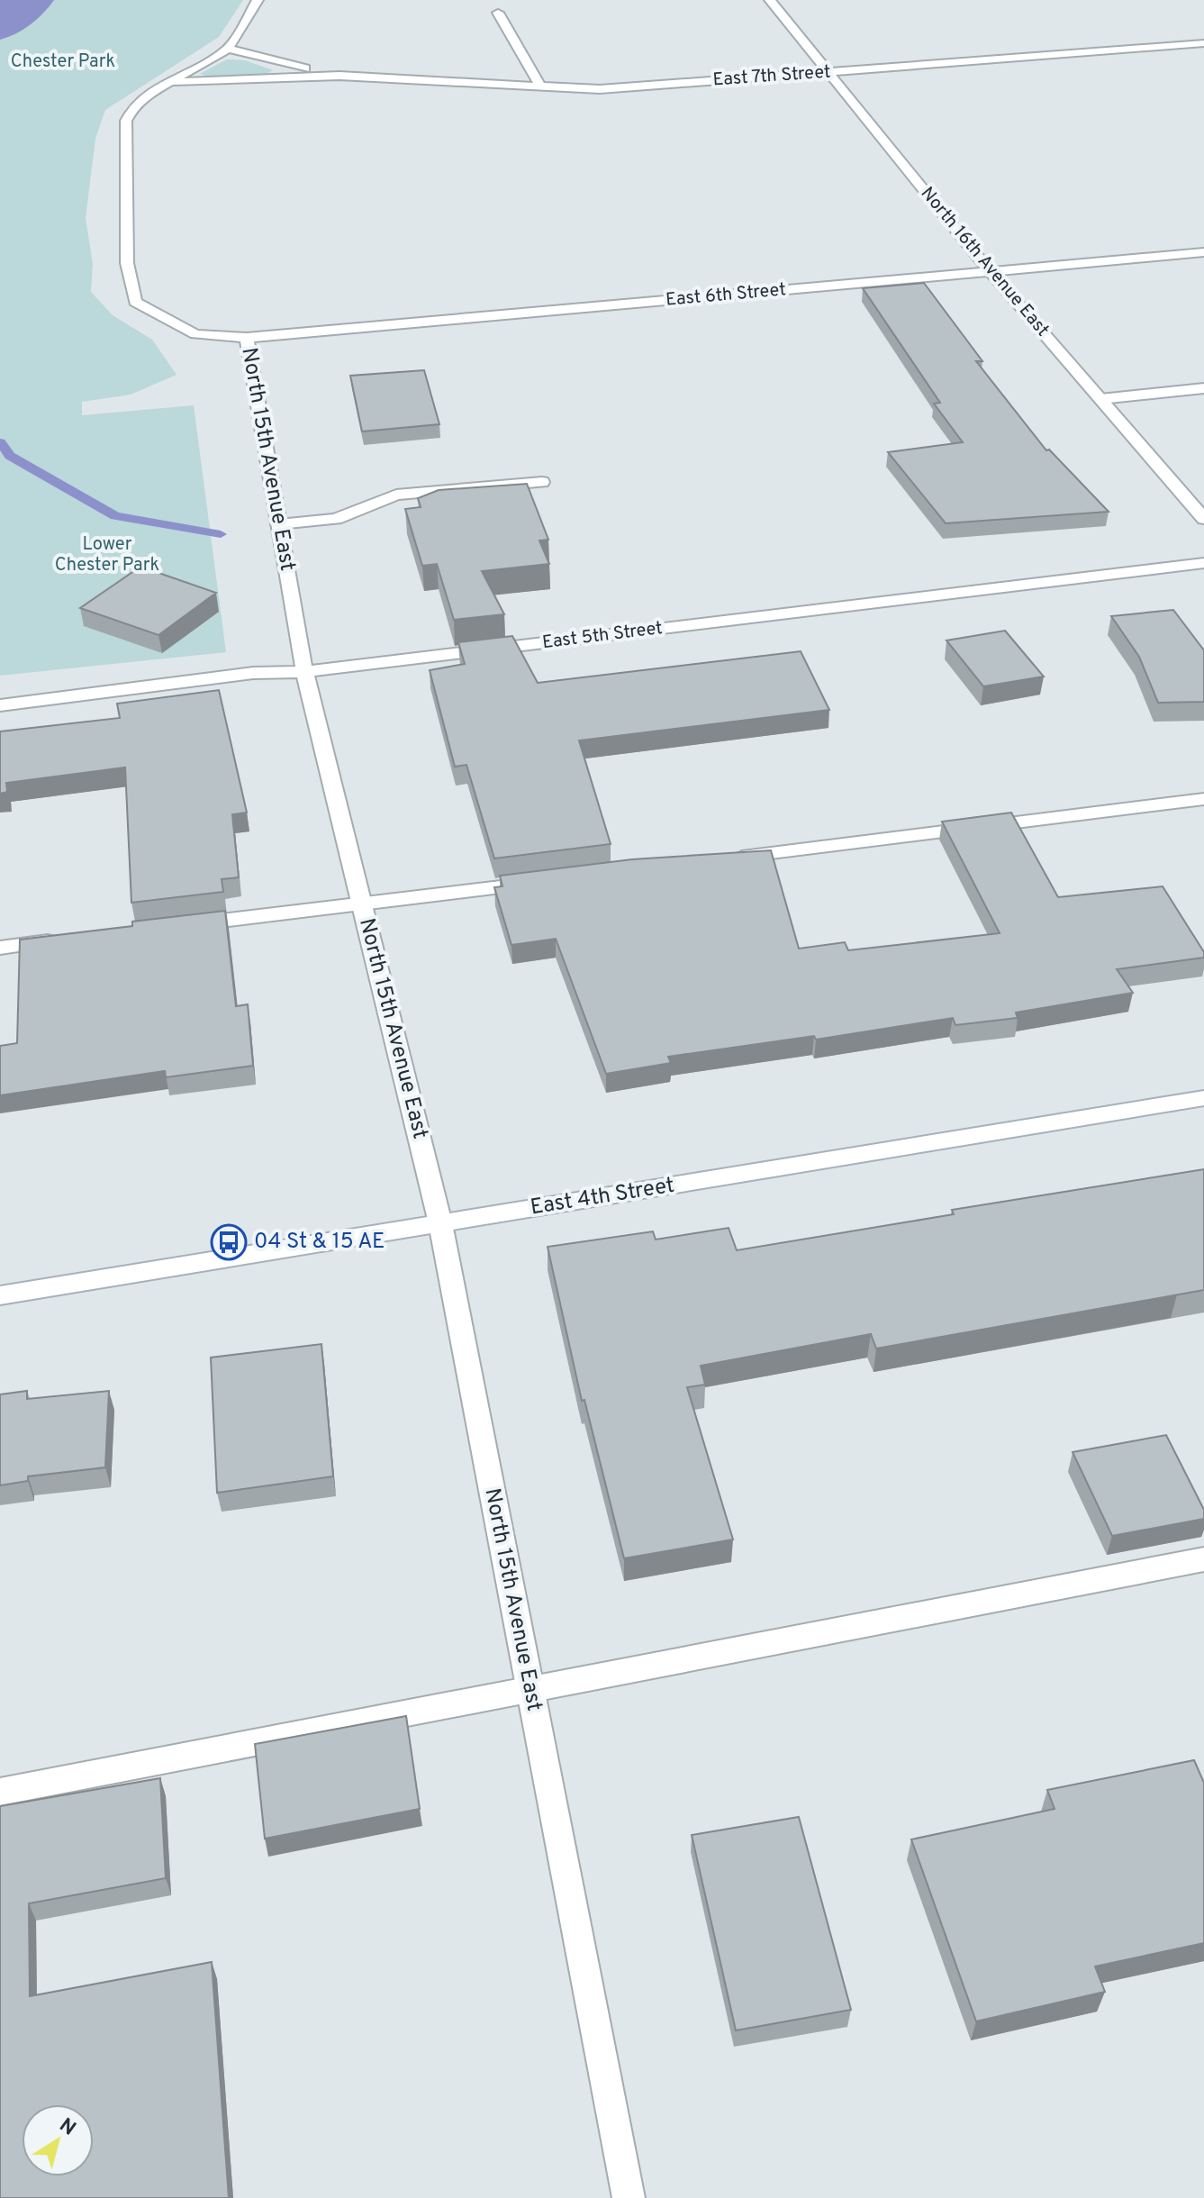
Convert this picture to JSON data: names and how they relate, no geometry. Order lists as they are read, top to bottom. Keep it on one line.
{"streets":{"street":["East 7th Street","North 16th Avenue East","East 6th Street","North 15th Avenue East","East 5th Street","East 4th Street"]},"crossings":[["East 7th Street","North 16th Avenue East"],["East 7th Street","North 15th Avenue East"],["North 16th Avenue East","East 6th Street"],["East 6th Street","North 15th Avenue East"],["North 15th Avenue East","East 5th Street"],["North 15th Avenue East","East 4th Street"]],"parks":["Chester Park","Lower Chester Park"],"places":{"bus stop":["04 St & 15 AE"]},"north":"top right"}
